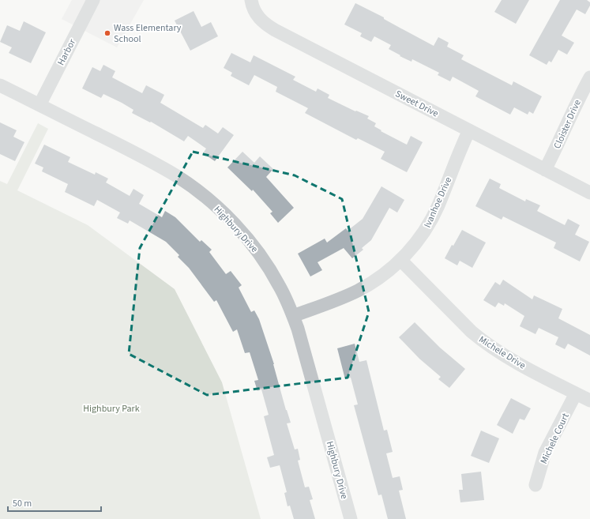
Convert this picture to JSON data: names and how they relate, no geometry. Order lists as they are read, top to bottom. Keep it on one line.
{"streets":{"street":["Harbor","Sweet Drive","Cloister Drive","Ivanhoe Drive","Highbury Drive","Michele Drive","Michele Court"]},"crossings":[["Harbor","Highbury Drive"],["Sweet Drive","Cloister Drive"],["Sweet Drive","Ivanhoe Drive"],["Ivanhoe Drive","Highbury Drive"],["Ivanhoe Drive","Michele Drive"],["Michele Drive","Michele Court"]],"parks":["Highbury Park"],"places":["Wass Elementary School"],"scale_bar":"50 m"}
